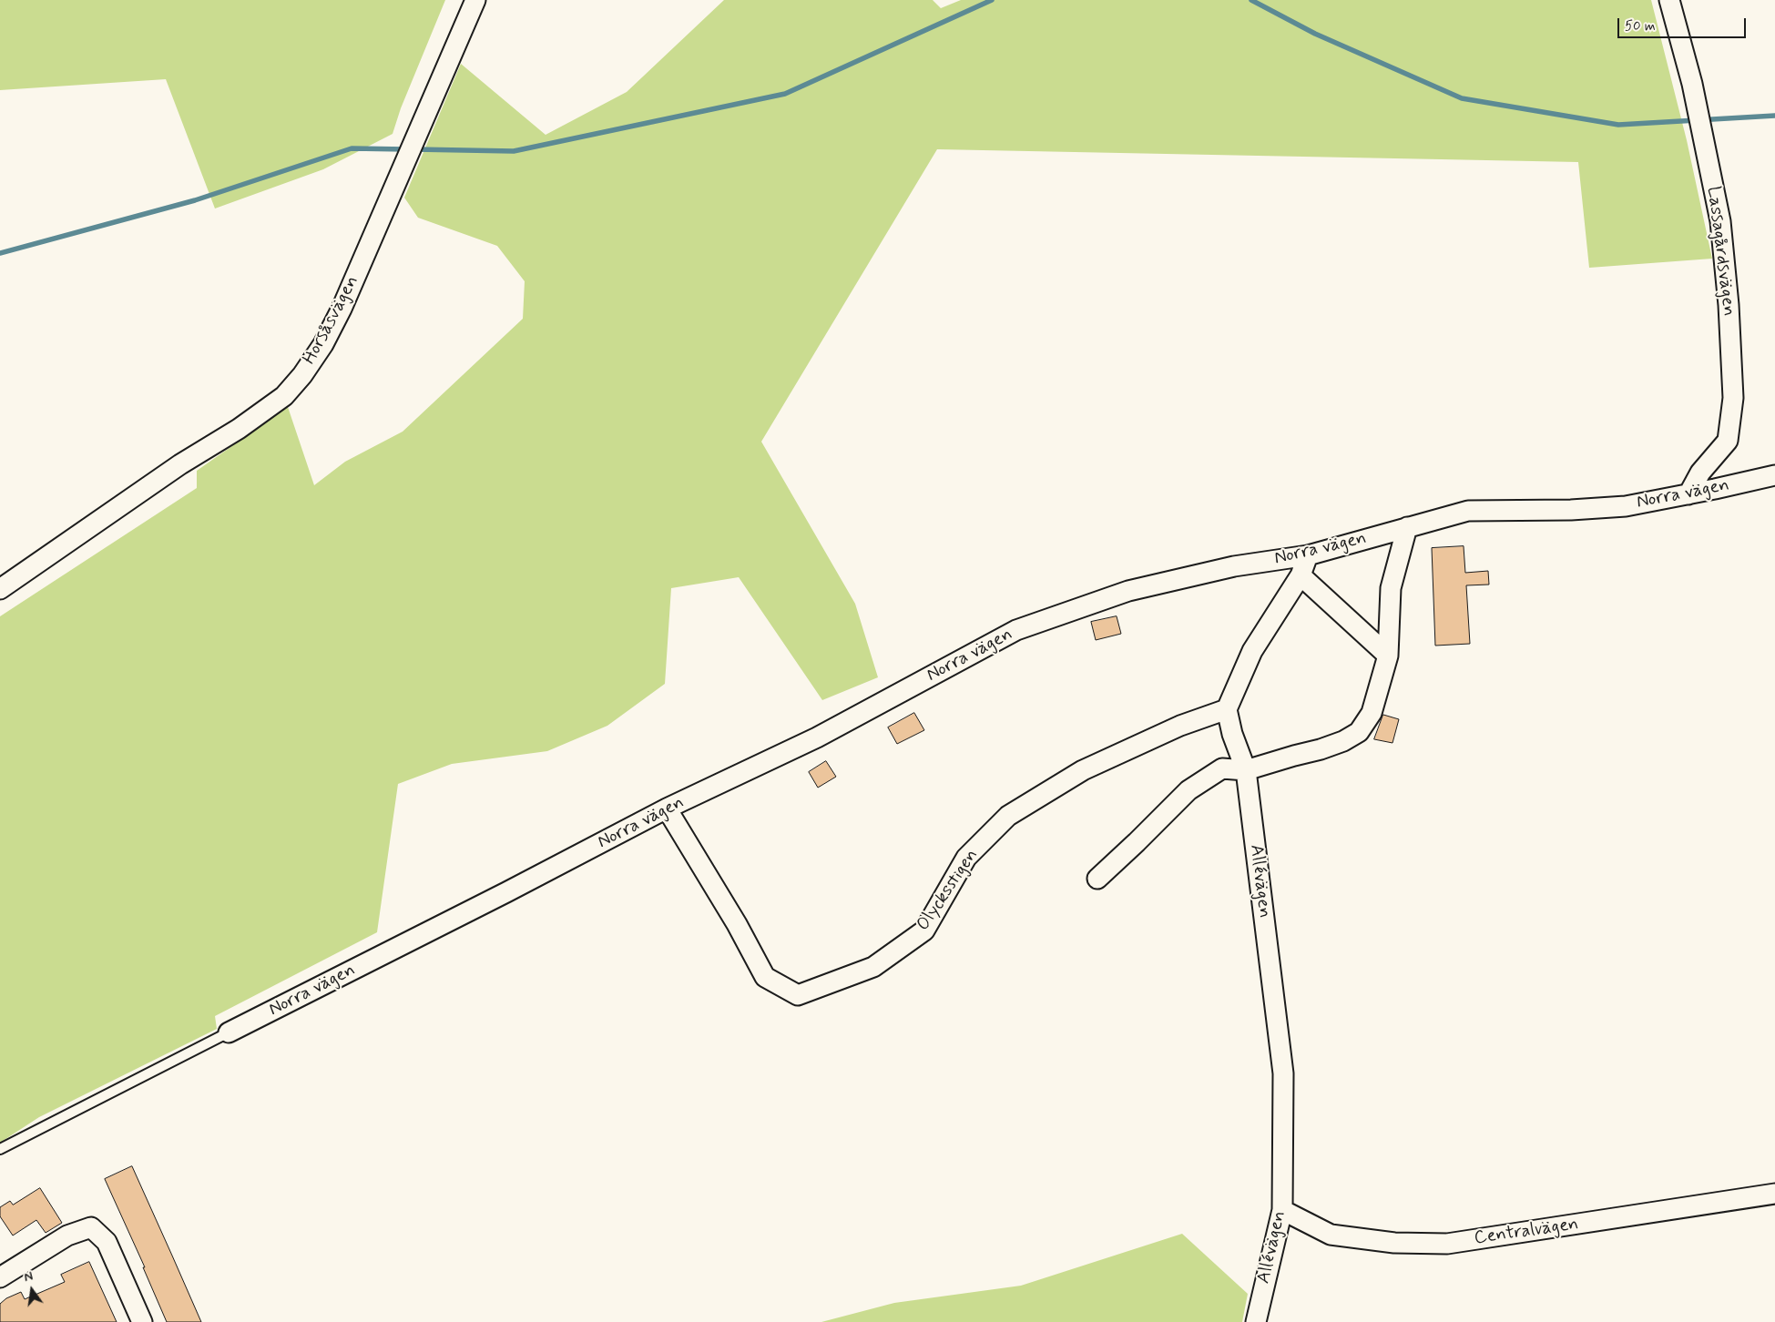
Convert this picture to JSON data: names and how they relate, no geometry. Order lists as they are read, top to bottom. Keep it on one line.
{"streets":{"street":["Lassagårdsvägen","Horsåsvägen","Norra vägen","Allévägen","Olycksstigen","Centralvägen"]},"crossings":[["Lassagårdsvägen","Norra vägen"],["Norra vägen","Olycksstigen"],["Allévägen","Olycksstigen"],["Allévägen","Centralvägen"]],"scale_bar":"50 m","north":"top"}
